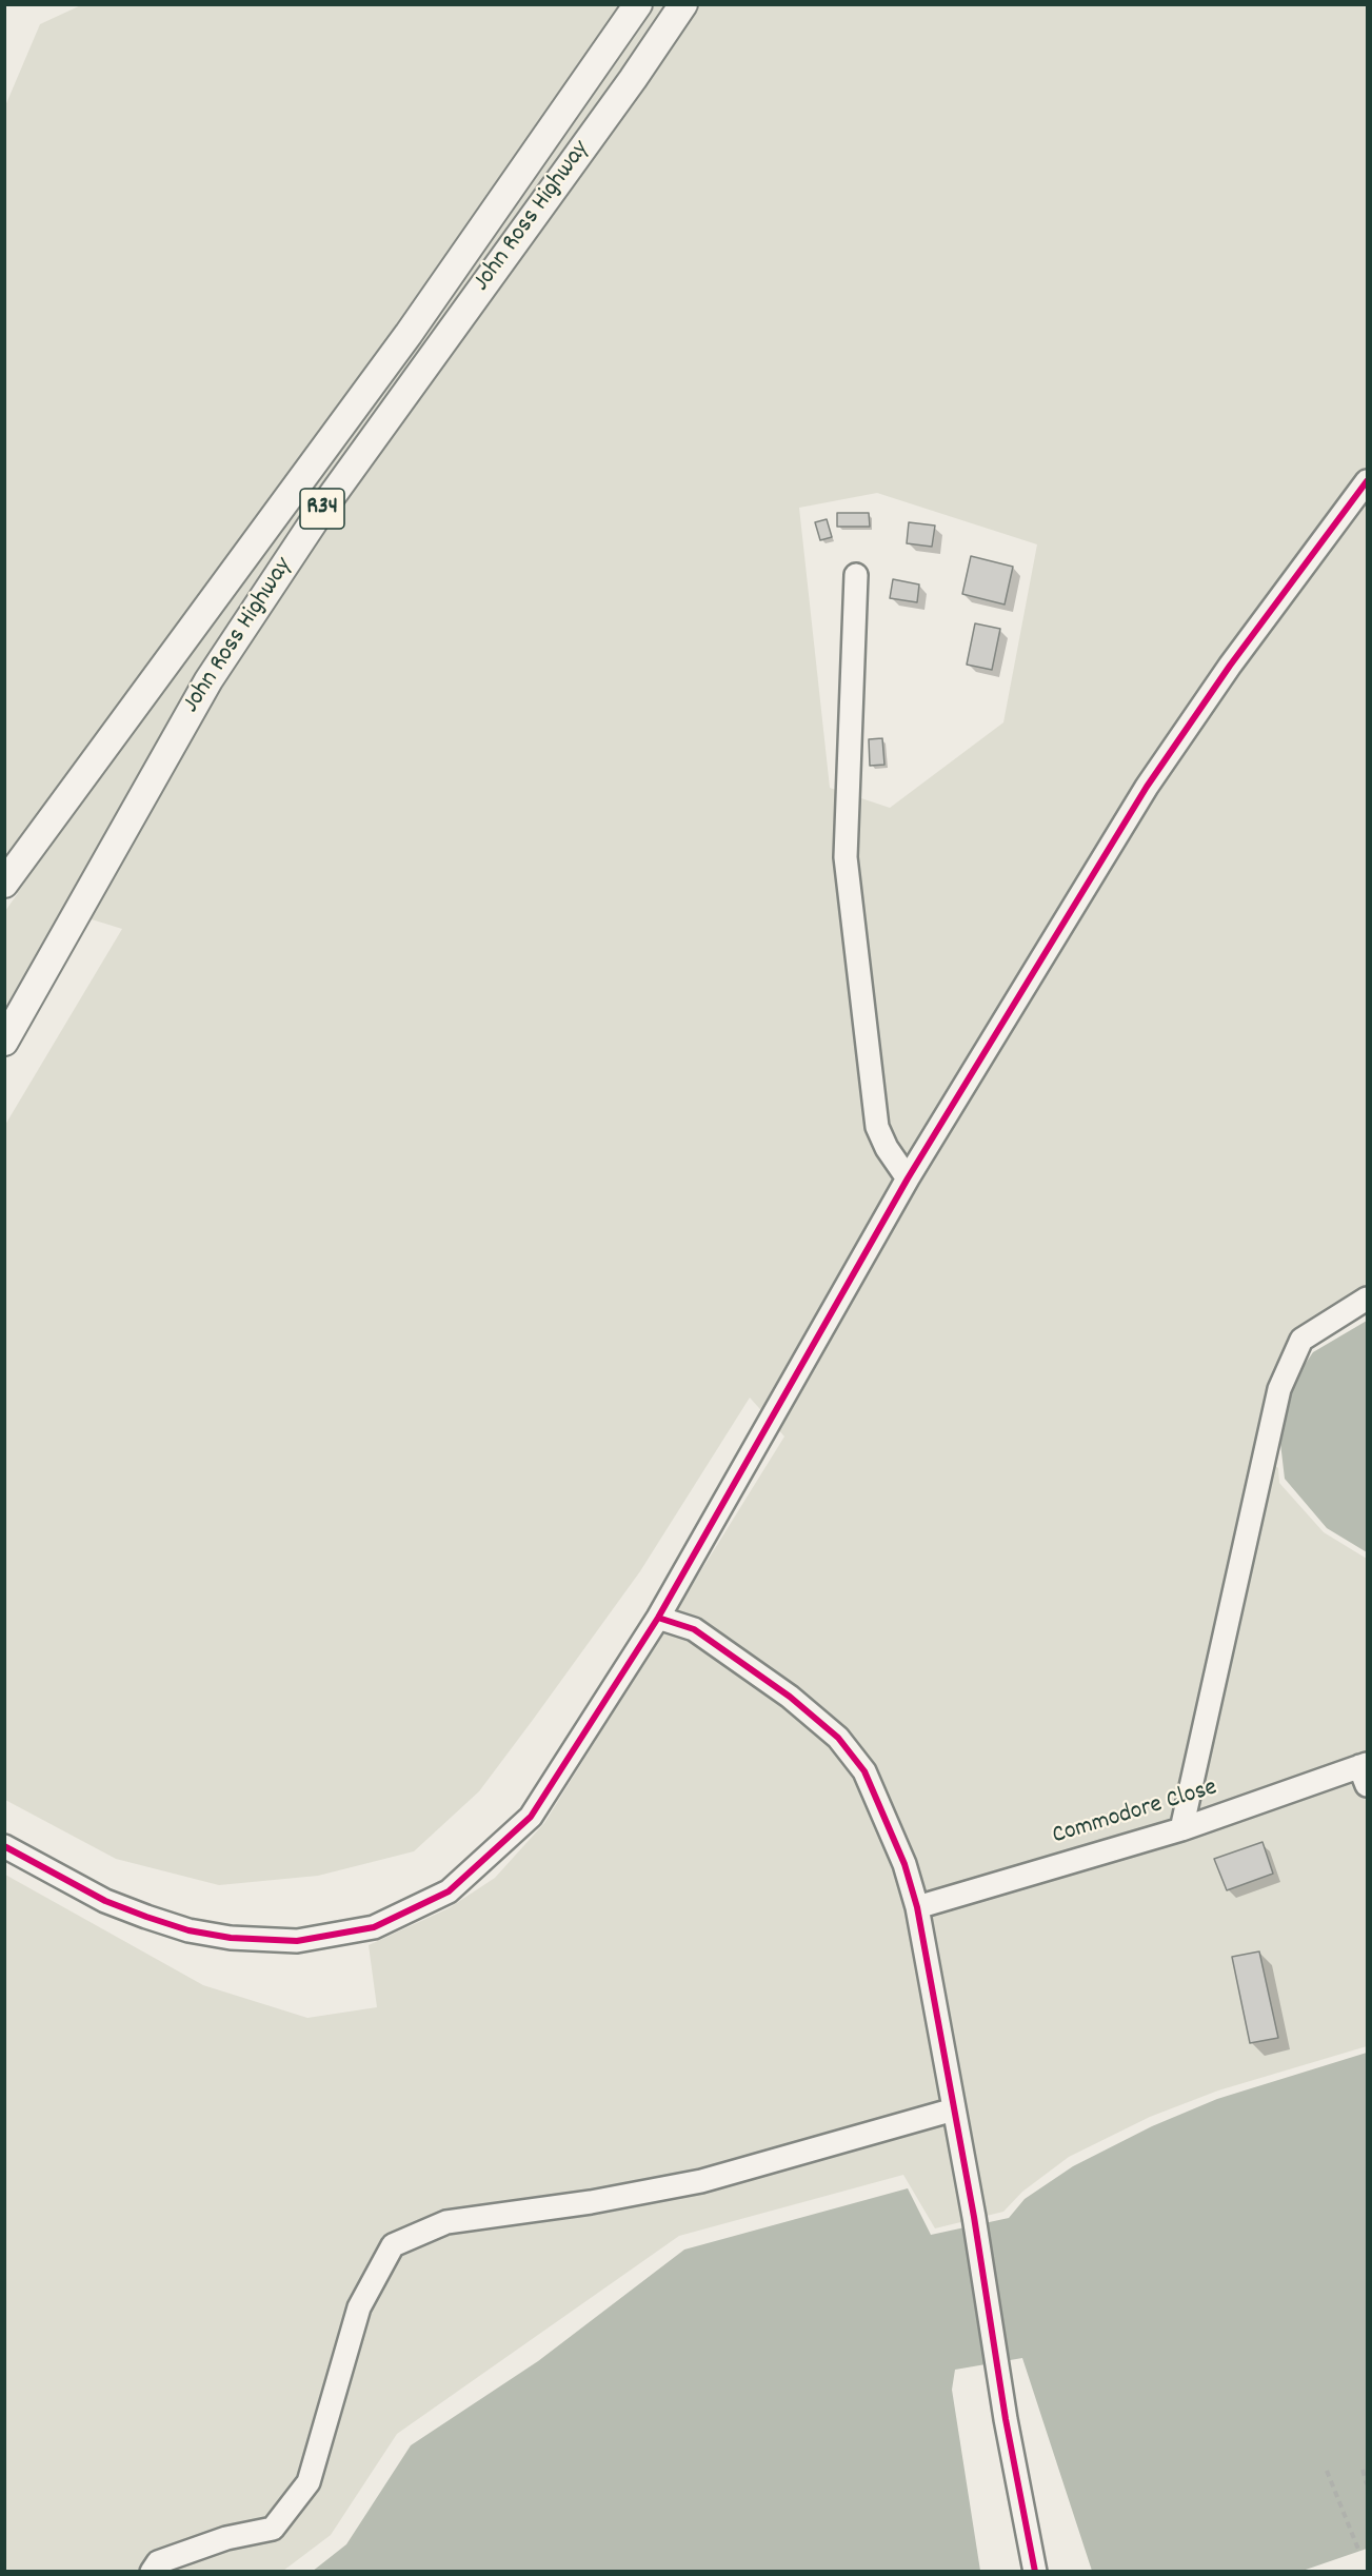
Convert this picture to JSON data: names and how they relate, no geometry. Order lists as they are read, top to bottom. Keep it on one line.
{"streets":{"main road":["John Ross Highway","R34"],"street":["Commodore Close"]}}
